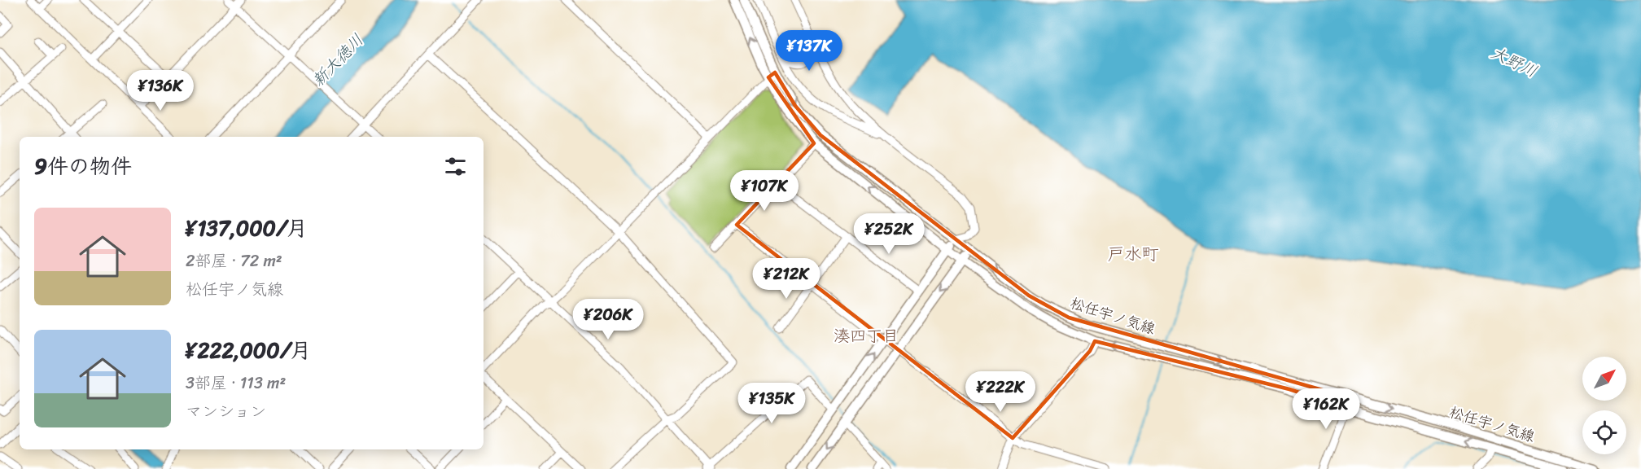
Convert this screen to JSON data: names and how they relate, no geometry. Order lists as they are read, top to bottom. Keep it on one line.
{"streets":{"main road":["松任宇ノ気線"]},"districts":["戸水町","湊四丁目"],"water":["新大徳川","大野川"],"north":"top right","page":{"price":["¥137K","¥136K","¥107K","¥252K","¥212K","¥206K","¥222K","¥135K","¥162K"],"heading":"9件の物件","list":[{"name":"¥137,000/月","note":"2部屋 · 72 m² · 松任宇ノ気線"},{"name":"¥222,000/月","note":"3部屋 · 113 m² · マンション"}]}}
